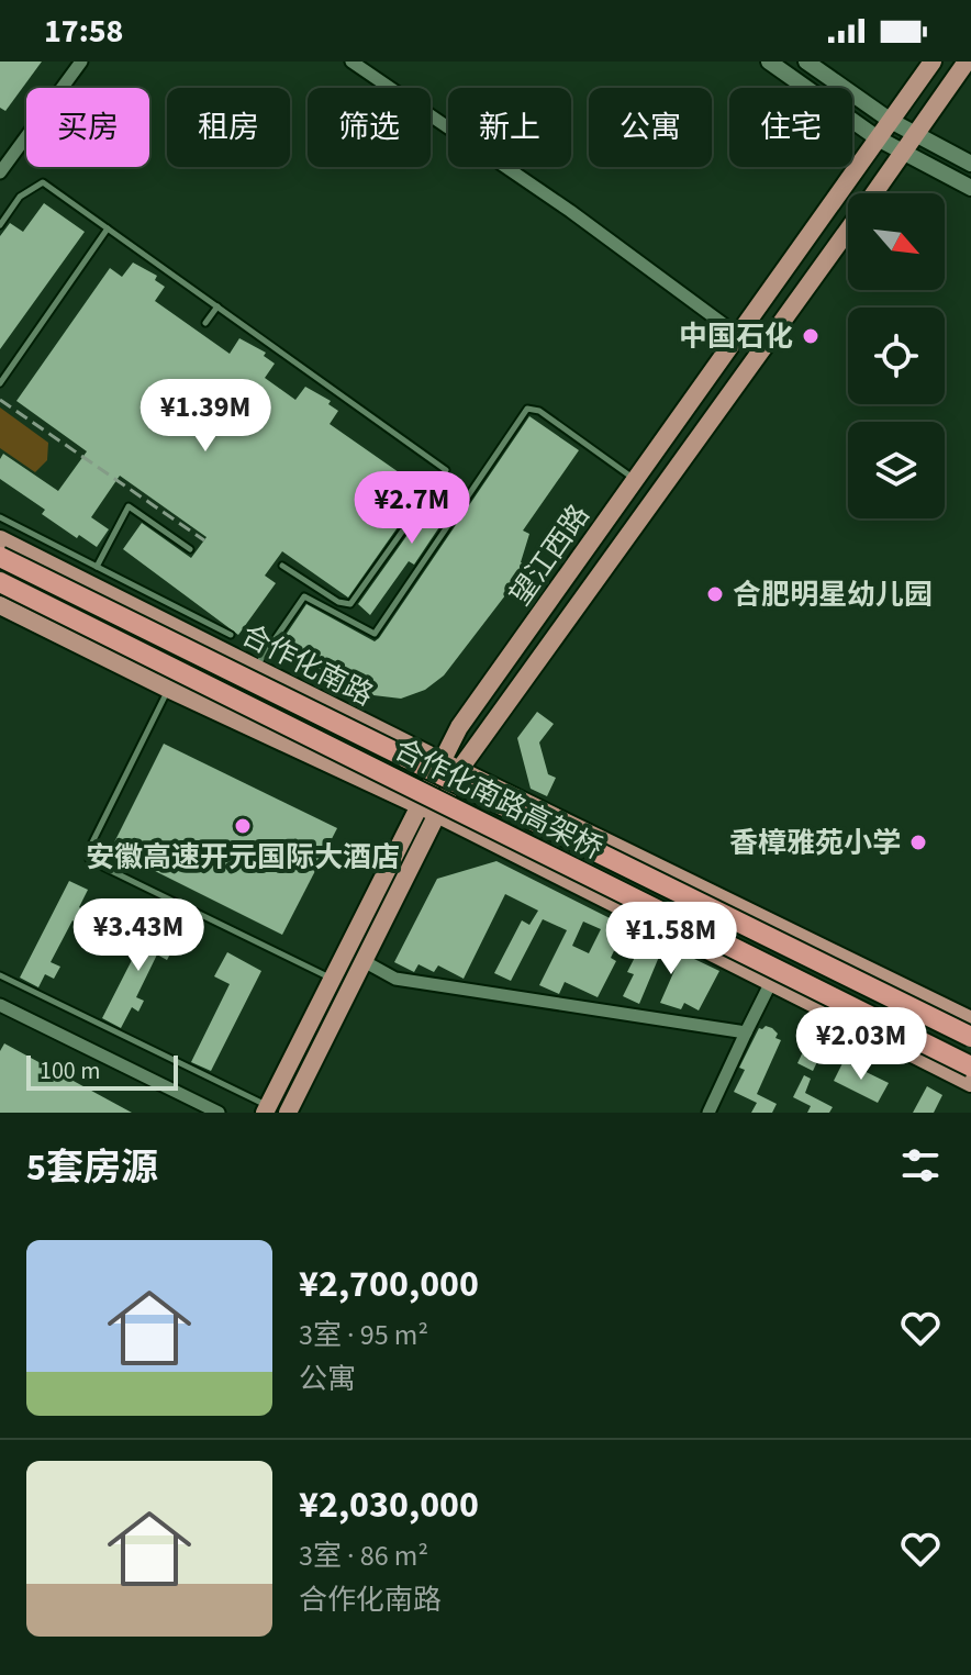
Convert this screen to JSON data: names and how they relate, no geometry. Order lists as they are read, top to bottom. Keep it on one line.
{"streets":{"highway":["合作化南路高架桥"],"main road":["望江西路","合作化南路"]},"crossings":[["望江西路","合作化南路"]],"places":["中国石化","合肥明星幼儿园","安徽高速开元国际大酒店","香樟雅苑小学"],"scale_bar":"100 m","north":"bottom right","page":{"status":"17:58","chip":["买房","租房","筛选","新上","公寓","住宅"],"price":["¥1.39M","¥2.7M","¥3.43M","¥1.58M","¥2.03M"],"scale":"100 m","heading":"5套房源","list":[{"name":"¥2,700,000","note":"3室 · 95 m² · 公寓"},{"name":"¥2,030,000","note":"3室 · 86 m² · 合作化南路"}]}}
